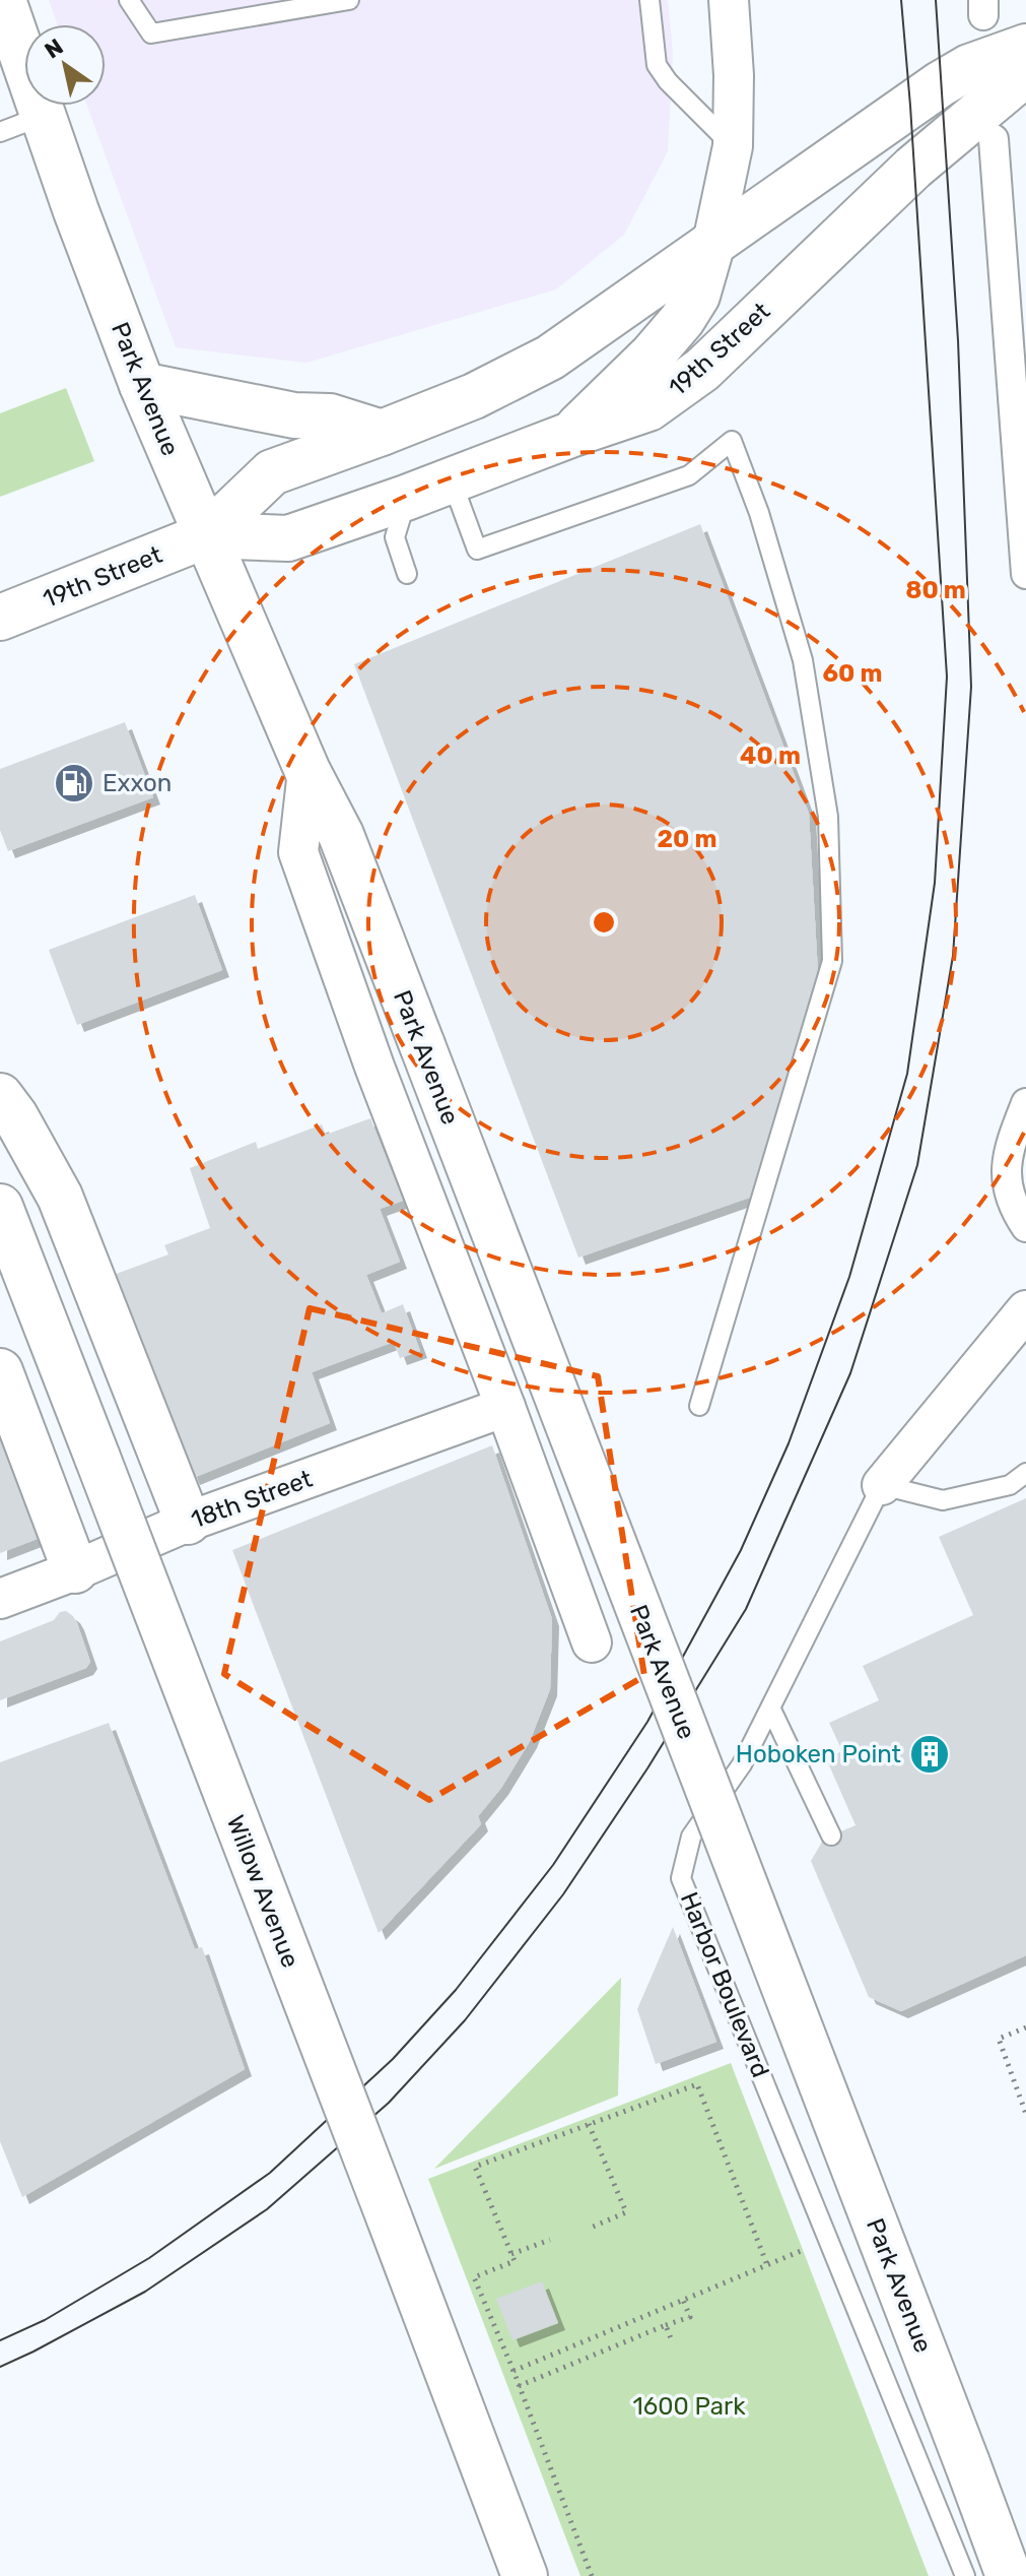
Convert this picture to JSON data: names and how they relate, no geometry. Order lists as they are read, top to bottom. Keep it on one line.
{"streets":{"main road":["19th Street","Park Avenue","Willow Avenue"],"street":["18th Street","Harbor Boulevard"]},"crossings":[["19th Street","Park Avenue"],["Park Avenue","18th Street"]],"parks":["1600 Park"],"places":{"fuel station":["Exxon"],"building":["Hoboken Point"]},"north":"top left","rings":["80 m","60 m","40 m","20 m"]}
